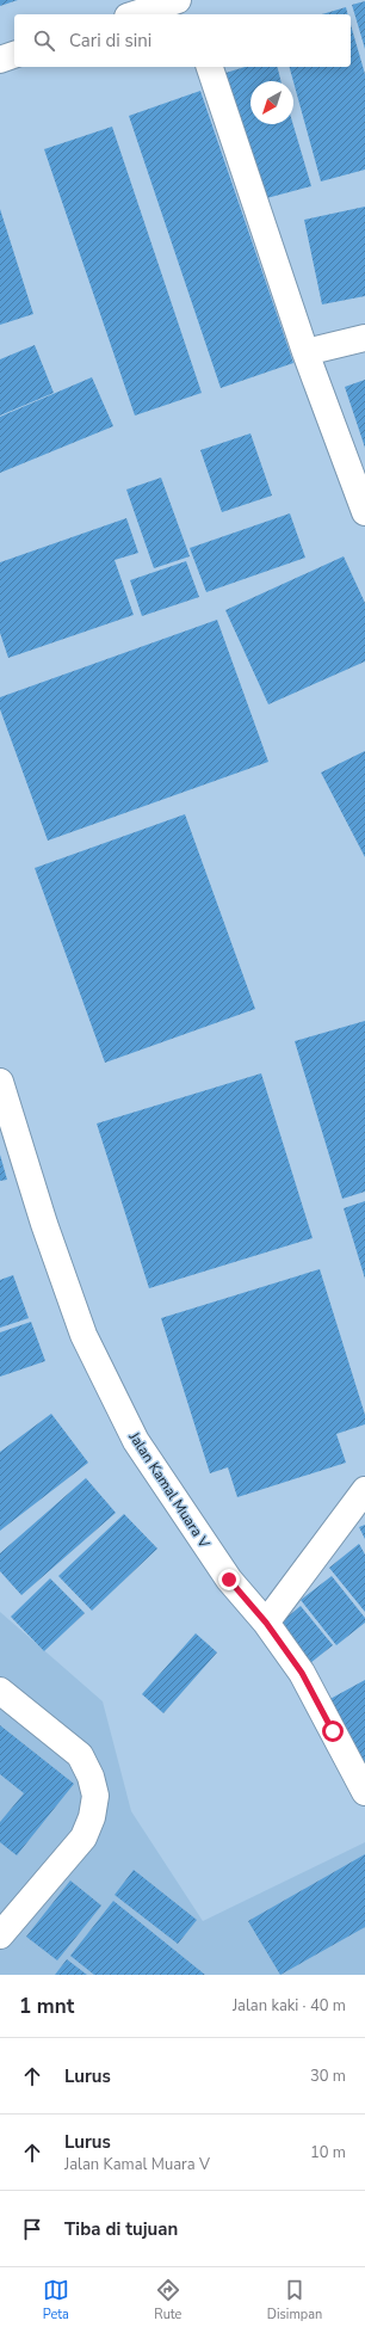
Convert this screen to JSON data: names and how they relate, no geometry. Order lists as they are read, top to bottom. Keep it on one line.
{"streets":{"street":["Jalan Kamal Muara V"]},"north":"bottom left","page":{"search":"Cari di sini","heading":["1 mnt","Jalan kaki · 40 m"],"list":[["Lurus","30 m"],["Lurus","Jalan Kamal Muara V","10 m"],"Tiba di tujuan"],"nav":["Peta","Rute","Disimpan"]}}
